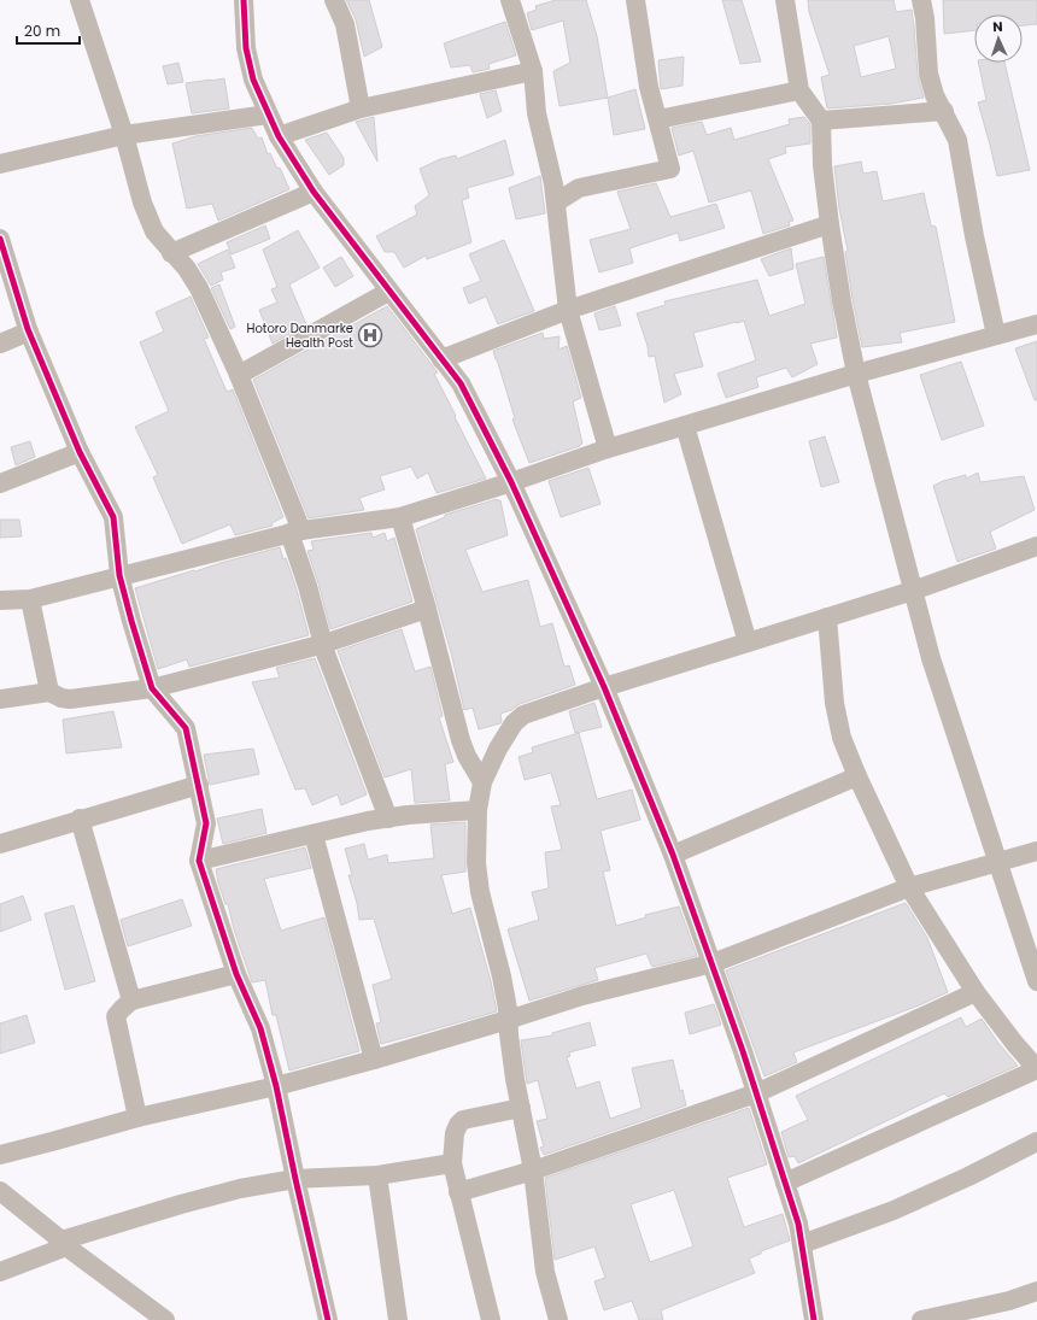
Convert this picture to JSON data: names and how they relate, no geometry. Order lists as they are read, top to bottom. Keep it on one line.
{"places":{"hospital":["Hotoro Danmarke Health Post"]},"scale_bar":"20 m","north":"top"}
